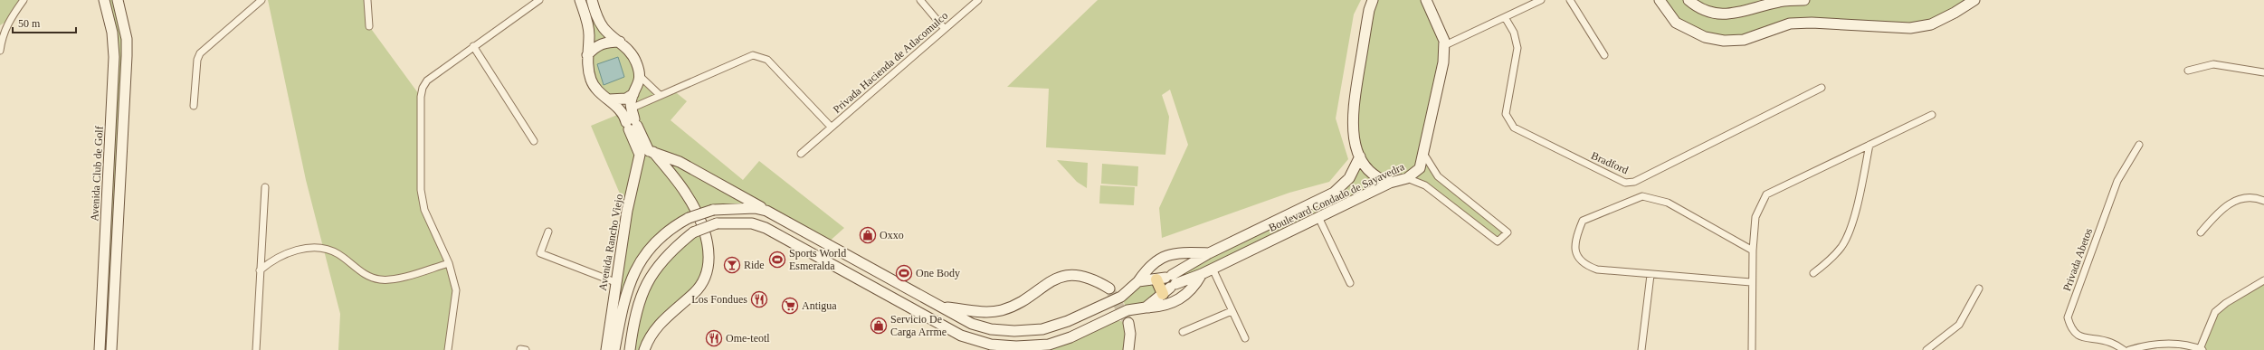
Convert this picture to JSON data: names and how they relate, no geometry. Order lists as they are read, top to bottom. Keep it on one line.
{"streets":{"main road":["Avenida Club de Golf","Boulevard Condado de Sayavedra","Avenida Rancho Viejo"],"street":["Privada Hacienda de Atlacomulco","Bradford","Privada Abetos"]},"places":{"shop":["Oxxo","Servicio De Carga Arrme"],"sports":["Sports World Esmeralda","One Body"],"bar":["Ride"],"restaurant":["Los Fondues","Ome-teotl"],"supermarket":["Antigua"]},"scale_bar":"50 m"}
